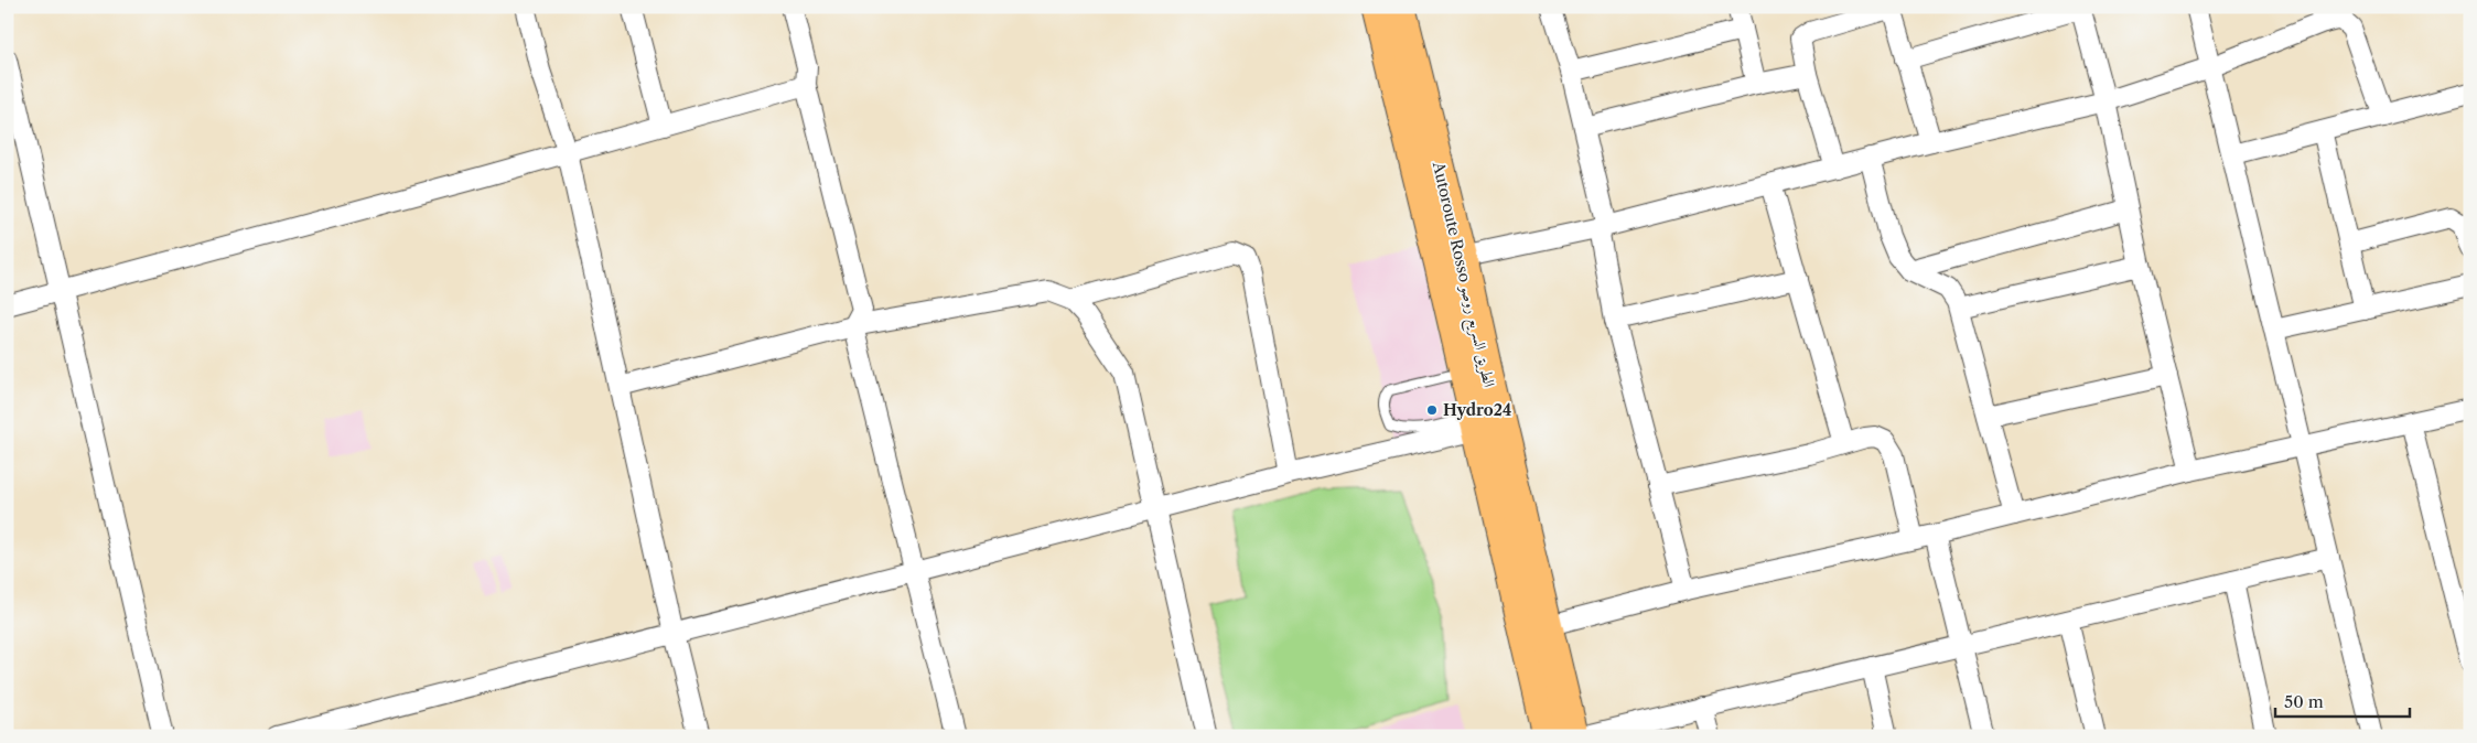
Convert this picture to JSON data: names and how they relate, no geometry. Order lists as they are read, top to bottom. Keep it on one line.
{"streets":{"highway":["Autoroute Rosso الطريق السريع روصو"]},"places":["Hydro24"],"scale_bar":"50 m"}
